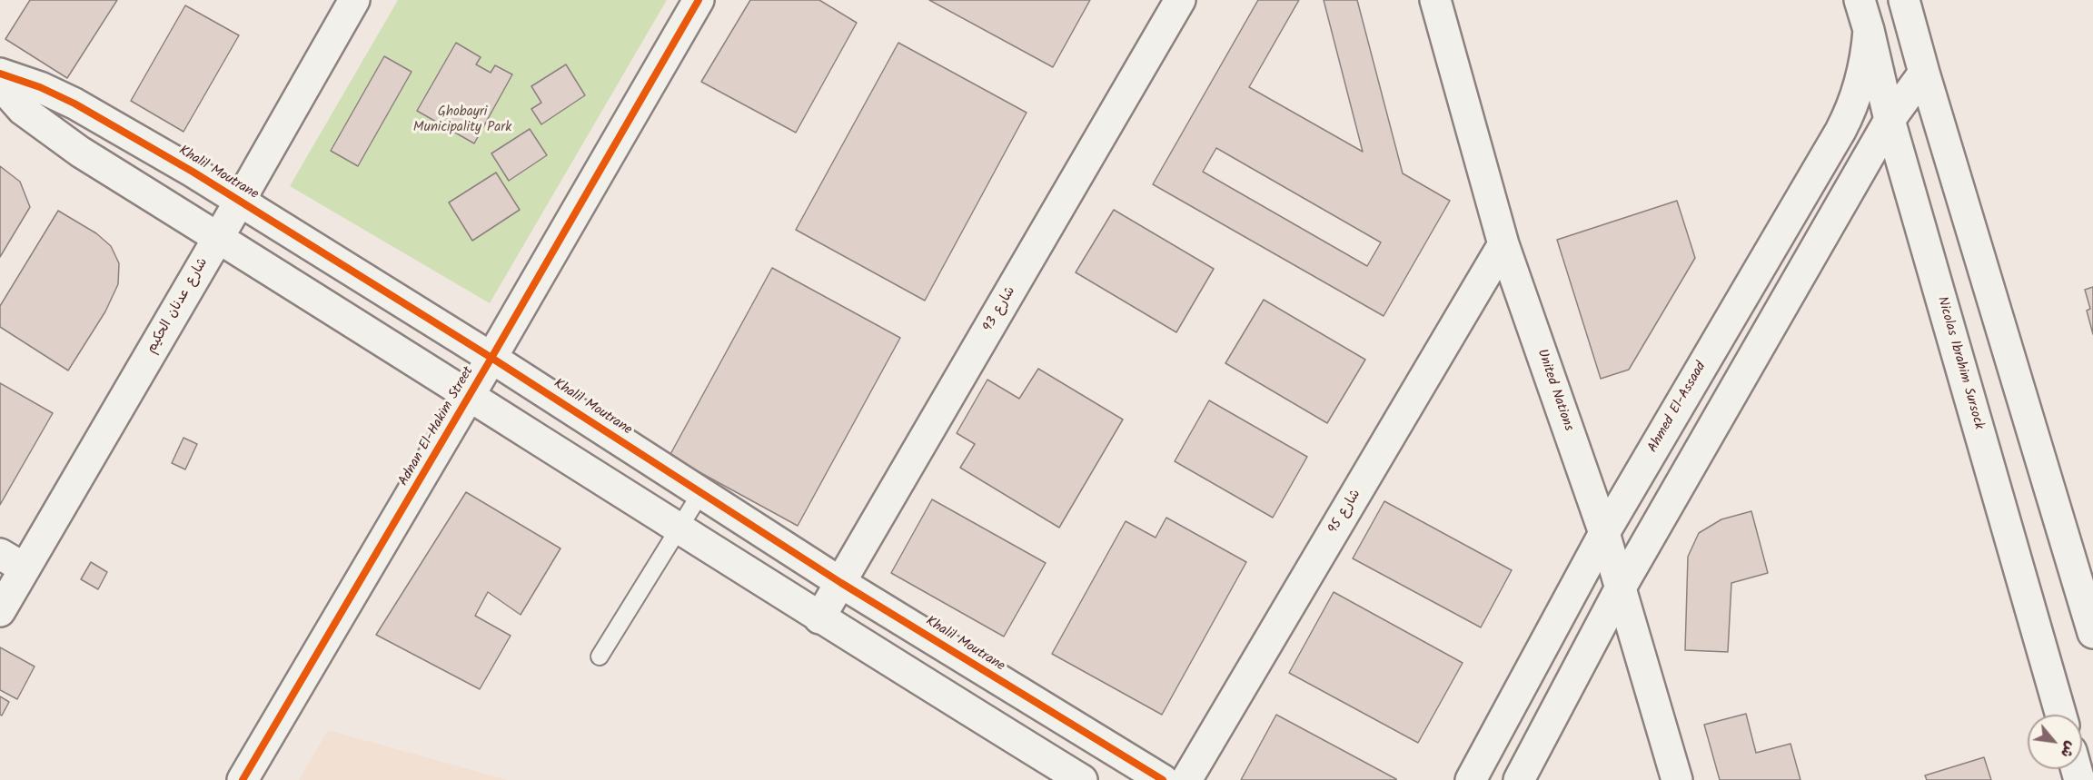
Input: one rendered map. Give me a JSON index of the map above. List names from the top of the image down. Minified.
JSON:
{"streets":{"street":["Khalil Moutrane","شارع عدنان الحكيم","شارع 93","Nicolas Ibrahim Sursock","United Nations","Ahmed El-Assaad","Adnan El-Hakim Street","شارع 95"]},"crossings":[["Khalil Moutrane","شارع عدنان الحكيم"],["Khalil Moutrane","شارع 93"],["Khalil Moutrane","Adnan El-Hakim Street"],["Nicolas Ibrahim Sursock","Ahmed El-Assaad"],["United Nations","Ahmed El-Assaad"],["United Nations","شارع 95"]],"parks":["Ghobayri Municipality Park"],"north":"bottom right"}
